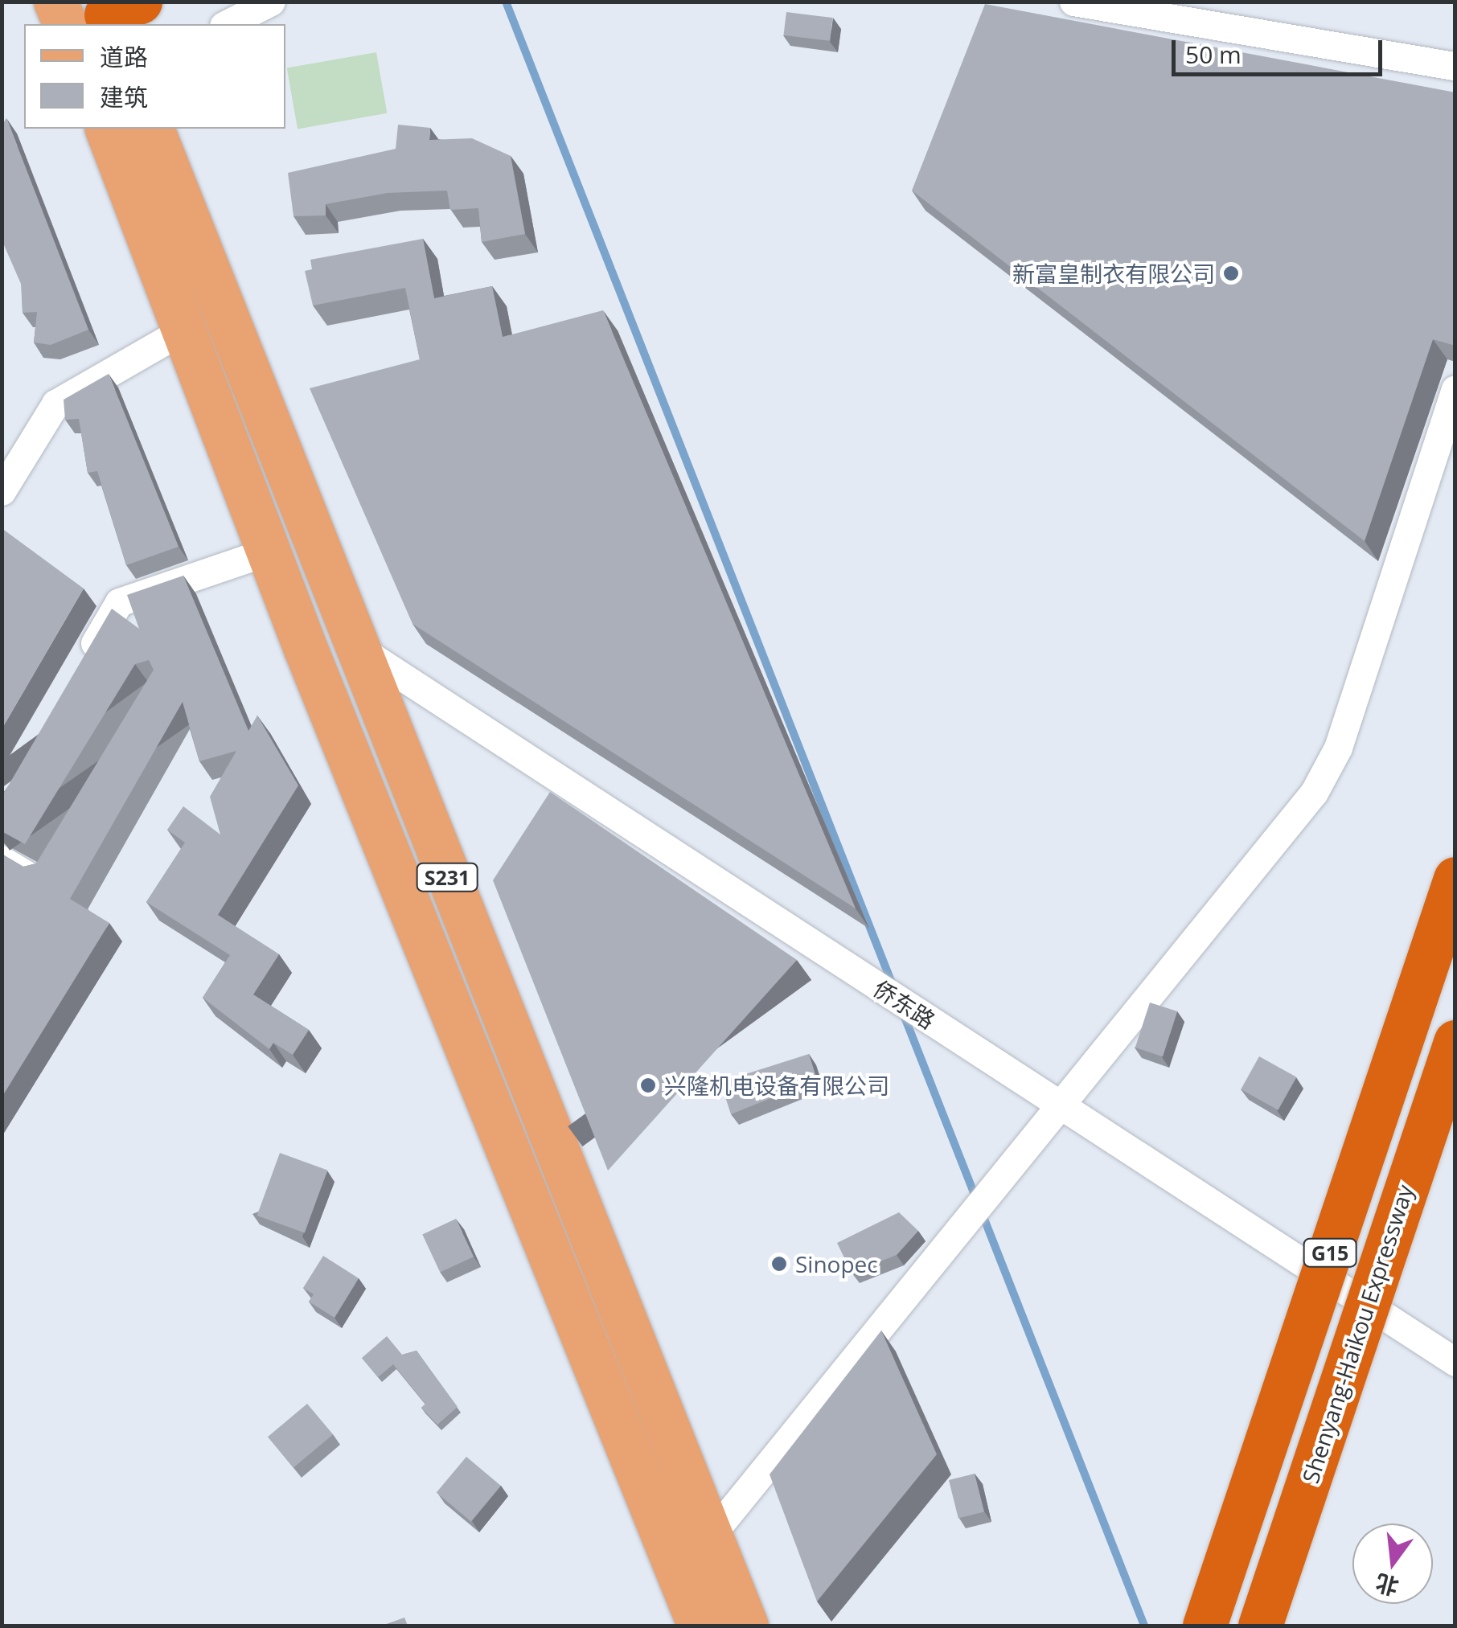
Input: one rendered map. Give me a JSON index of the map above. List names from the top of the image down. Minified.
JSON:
{"streets":{"highway":["G15","Shenyang-Haikou Expressway"],"main road":["S231"],"street":["侨东路"]},"crossings":[["S231","侨东路"]],"places":["新富皇制衣有限公司","兴隆机电设备有限公司","Sinopec"],"legend":["道路","建筑"],"scale_bar":"50 m","north":"bottom"}
